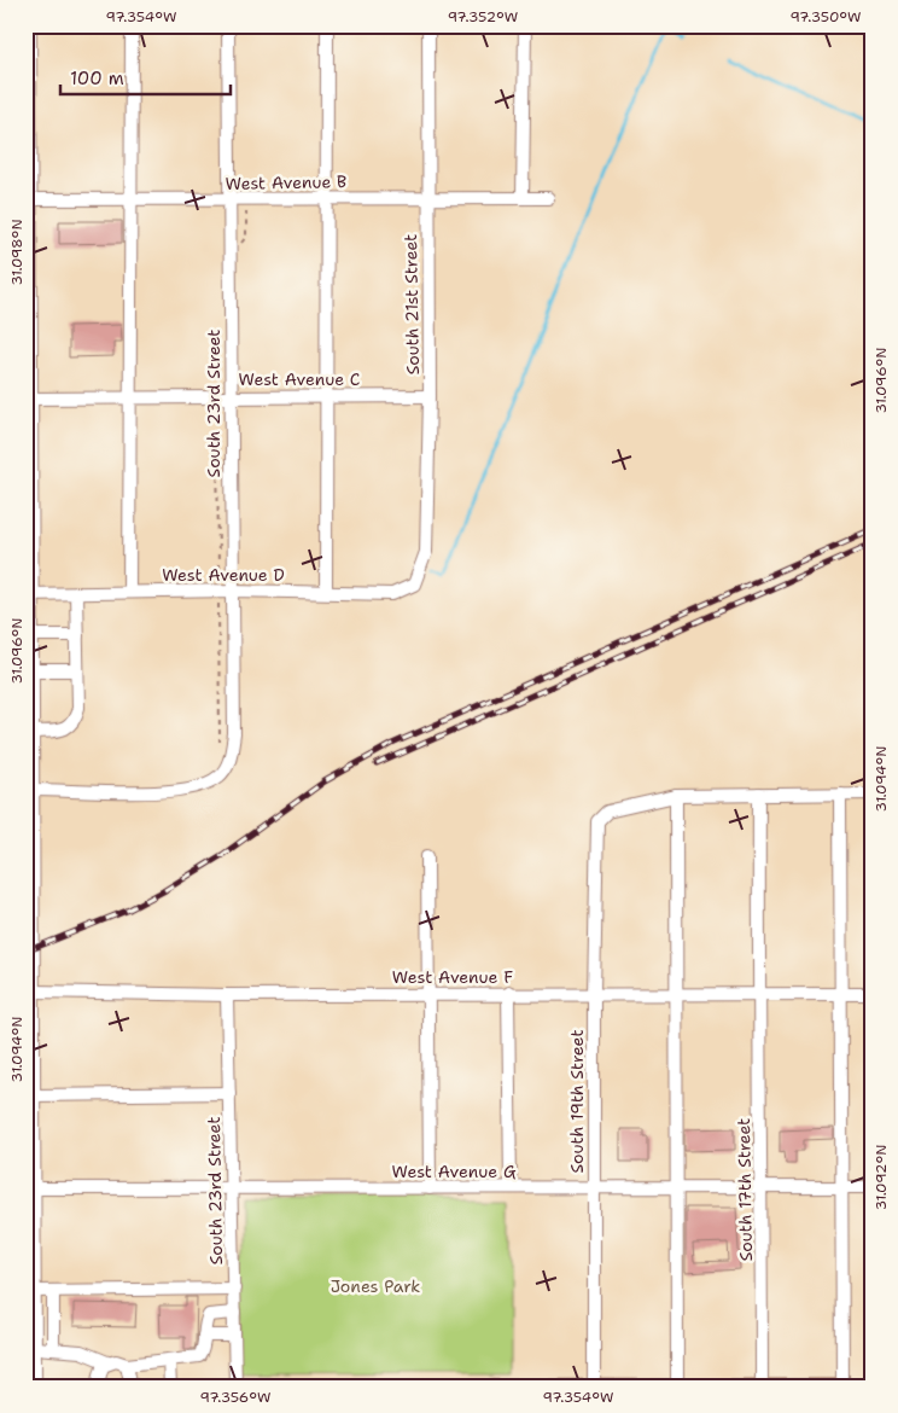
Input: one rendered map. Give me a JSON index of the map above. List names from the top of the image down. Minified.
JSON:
{"streets":{"street":["West Avenue B","South 21st Street","West Avenue C","South 23rd Street","West Avenue D","West Avenue F","South 19th Street","West Avenue G","South 17th Street"]},"crossings":[["West Avenue B","South 21st Street"],["West Avenue B","South 23rd Street"],["South 21st Street","West Avenue C"],["South 21st Street","West Avenue D"],["West Avenue C","South 23rd Street"],["South 23rd Street","West Avenue D"],["South 23rd Street","West Avenue F"],["South 23rd Street","West Avenue G"],["West Avenue F","South 19th Street"],["West Avenue F","South 17th Street"],["South 19th Street","West Avenue G"],["West Avenue G","South 17th Street"]],"parks":["Jones Park"],"scale_bar":"100 m","coordinates":["97.354°W","97.352°W","97.350°W","31.098°N","31.096°N","31.094°N","31.092°N","97.356°W"]}
